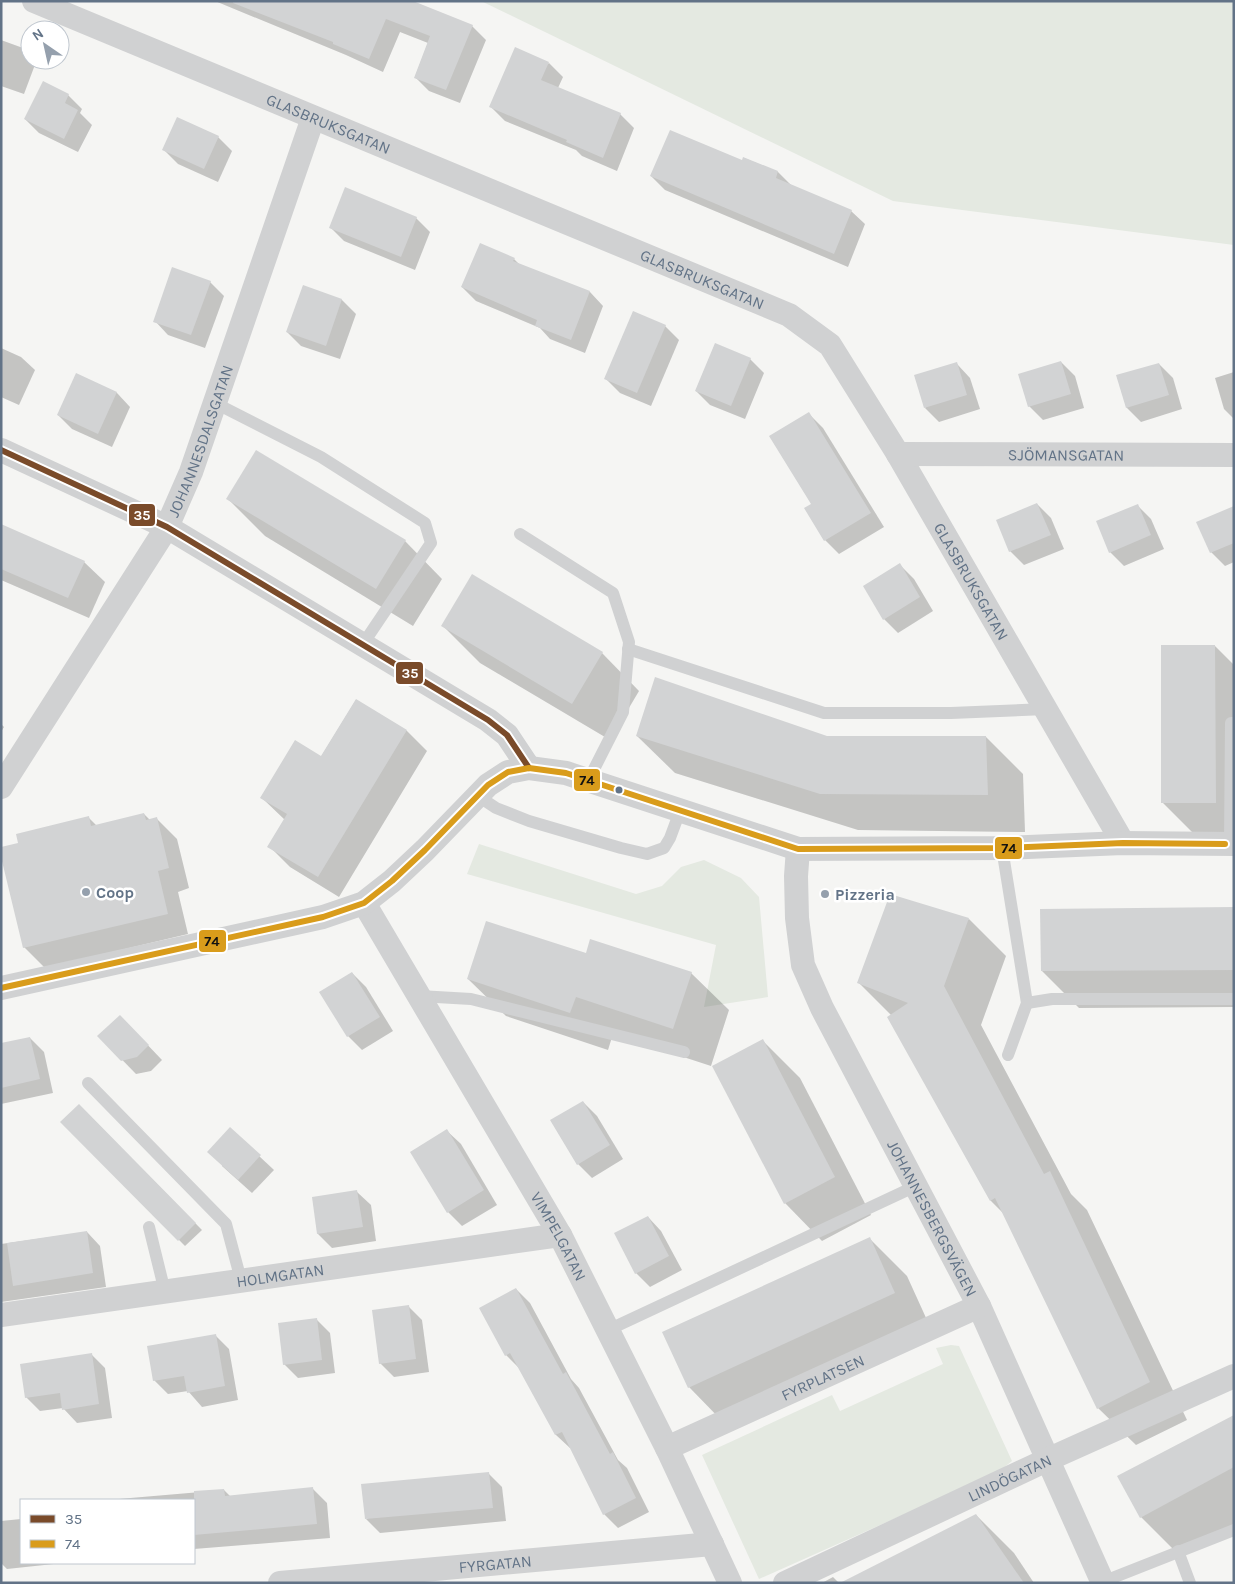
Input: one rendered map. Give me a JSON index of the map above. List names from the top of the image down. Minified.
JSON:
{"streets":{"street":["GLASBRUKSGATAN","JOHANNESDALSGATAN","SJÖMANSGATAN","JOHANNESBERGSVÄGEN","VIMPELGATAN","HOLMGATAN","FYRPLATSEN","LINDÖGATAN","FYRGATAN"]},"crossings":[["GLASBRUKSGATAN","JOHANNESDALSGATAN"],["GLASBRUKSGATAN","SJÖMANSGATAN"],["JOHANNESBERGSVÄGEN","FYRPLATSEN"],["JOHANNESBERGSVÄGEN","LINDÖGATAN"],["VIMPELGATAN","HOLMGATAN"],["VIMPELGATAN","FYRPLATSEN"],["VIMPELGATAN","FYRGATAN"]],"places":["Coop","Pizzeria"],"lines":["transit line 35","transit line 74"],"legend":["35","74"],"north":"top left"}
